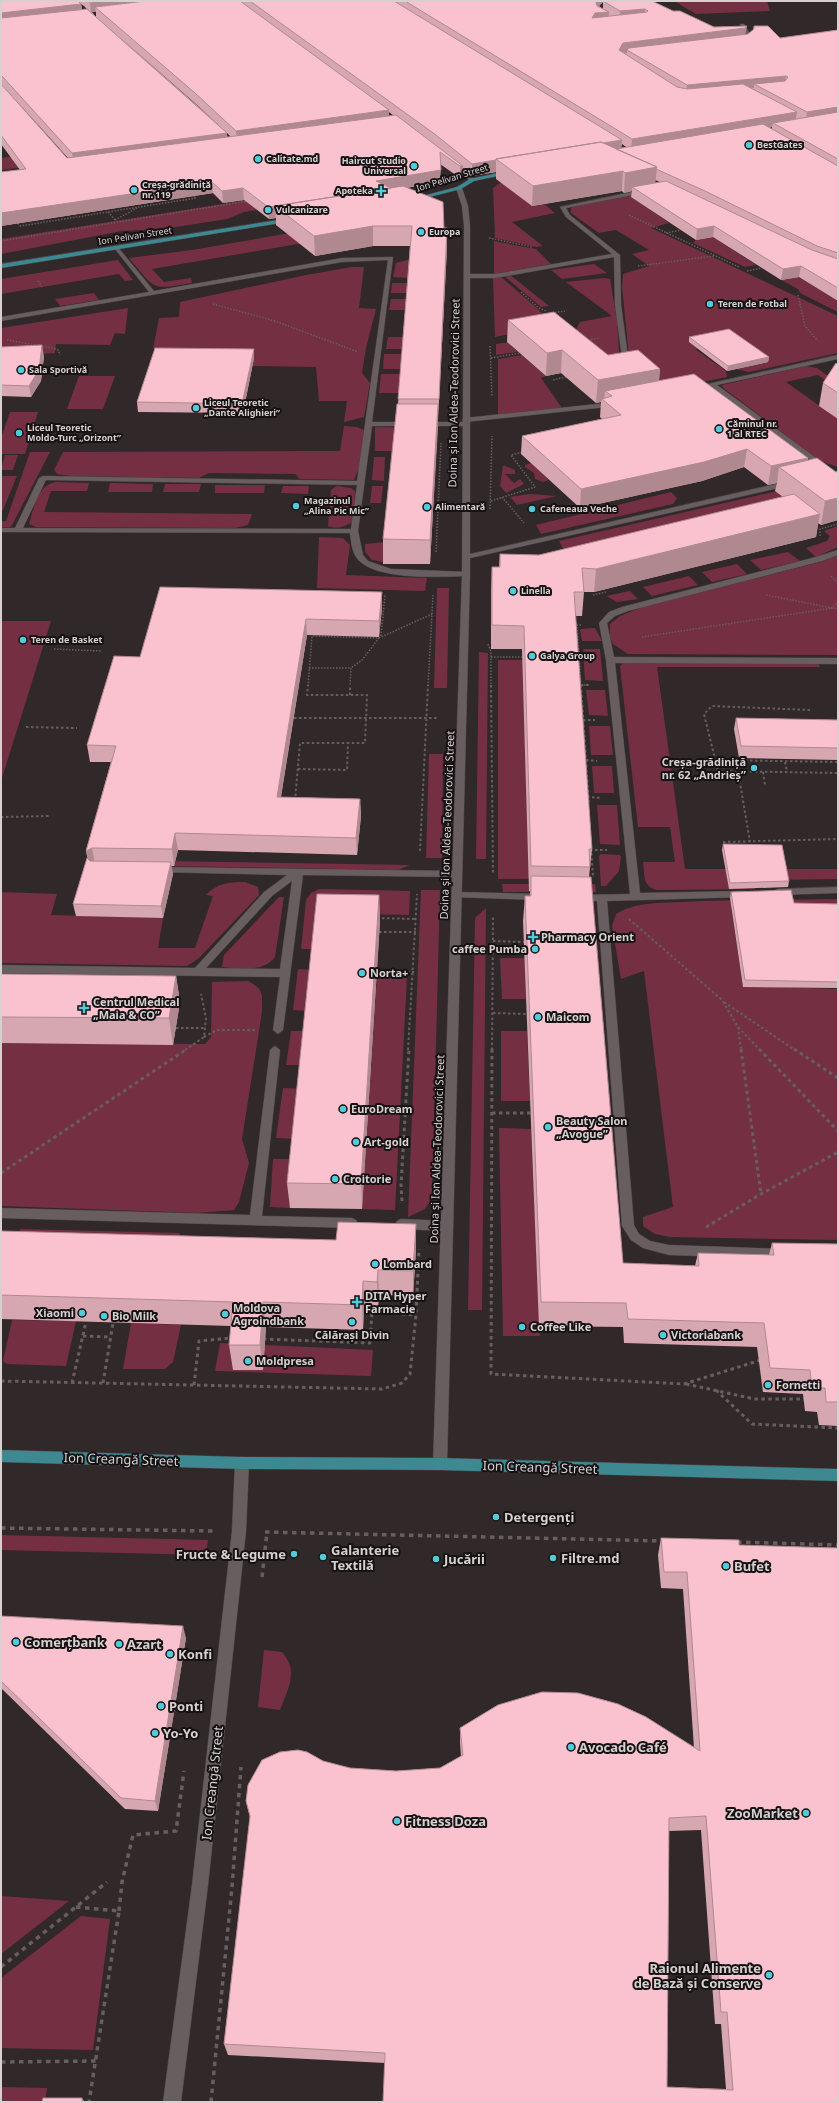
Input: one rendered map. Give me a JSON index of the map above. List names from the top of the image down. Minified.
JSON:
{"streets":{"main road":["Ion Pelivan Street","Ion Creangă Street"],"street":["Doina și Ion Aldea-Teodorovici Street"]},"crossings":[["Ion Pelivan Street","Doina și Ion Aldea-Teodorovici Street"],["Doina și Ion Aldea-Teodorovici Street","Ion Creangă Street"]],"places":{"other":["BestGates","Calitate.md","Haircut Studio Universal","Creșa-grădiniță nr. 119","Vulcanizare","Europa","Teren de Fotbal","Sala Sportivă","Liceul Teoretic „Dante Alighieri”","Căminul nr. 1 al RTEC","Liceul Teoretic Moldo-Turc „Orizont”","Magazinul „Alina Pic Mic”","Alimentară","Cafeneaua Veche","Linella","Teren de Basket","Galya Group","Creșa-grădiniță nr. 62 „Andrieș”","caffee Pumba","Norta+","Maicom","EuroDream","Beauty Salon „Avogue”","Art-gold","Croitorie","Lombard","Xiaomi","Moldova Agroindbank","Bio Milk","Călărași Divin","Coffee Like","Victoriabank","Moldpresa","Fornetti","Detergenți","Fructe & Legume","Galanterie Textilă","Filtre.md","Jucării","Bufet","Comerțbank","Azart","Konfi","Ponti","Yo-Yo","Avocado Café","ZooMarket","Fitness Doza","Raionul Alimente de Bază și Conserve"],"health":["Apoteka","Pharmacy Orient","Centrul Medical „Maia & CO”","DITA Hyper Farmacie"]}}
